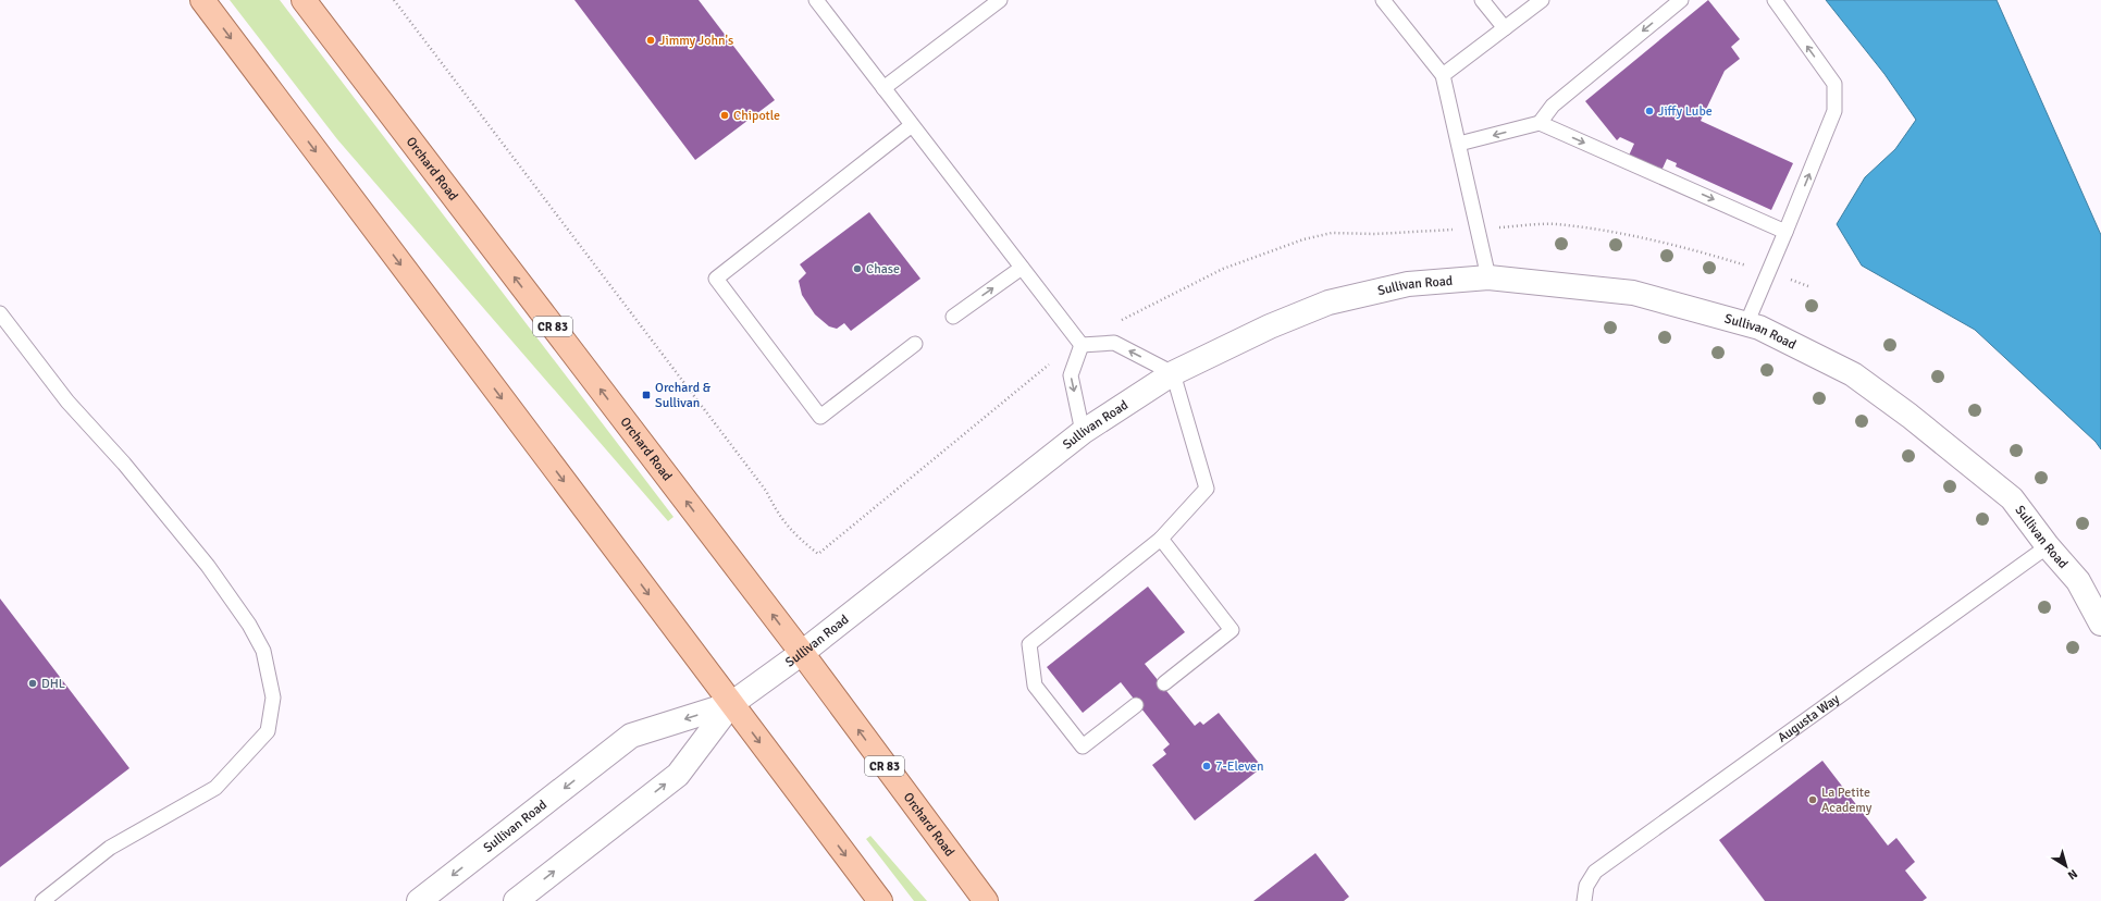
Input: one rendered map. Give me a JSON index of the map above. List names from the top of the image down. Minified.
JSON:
{"streets":{"main road":["Orchard Road","CR 83"],"street":["Sullivan Road"],"lane":["Augusta Way"]},"crossings":[["Orchard Road","Sullivan Road"],["Sullivan Road","Augusta Way"]],"places":{"other":["Jimmy John's","Jiffy Lube","Chipotle","Chase","DHL","7-Eleven","La Petite Academy"],"transit":["Orchard & Sullivan"]},"north":"bottom right"}
